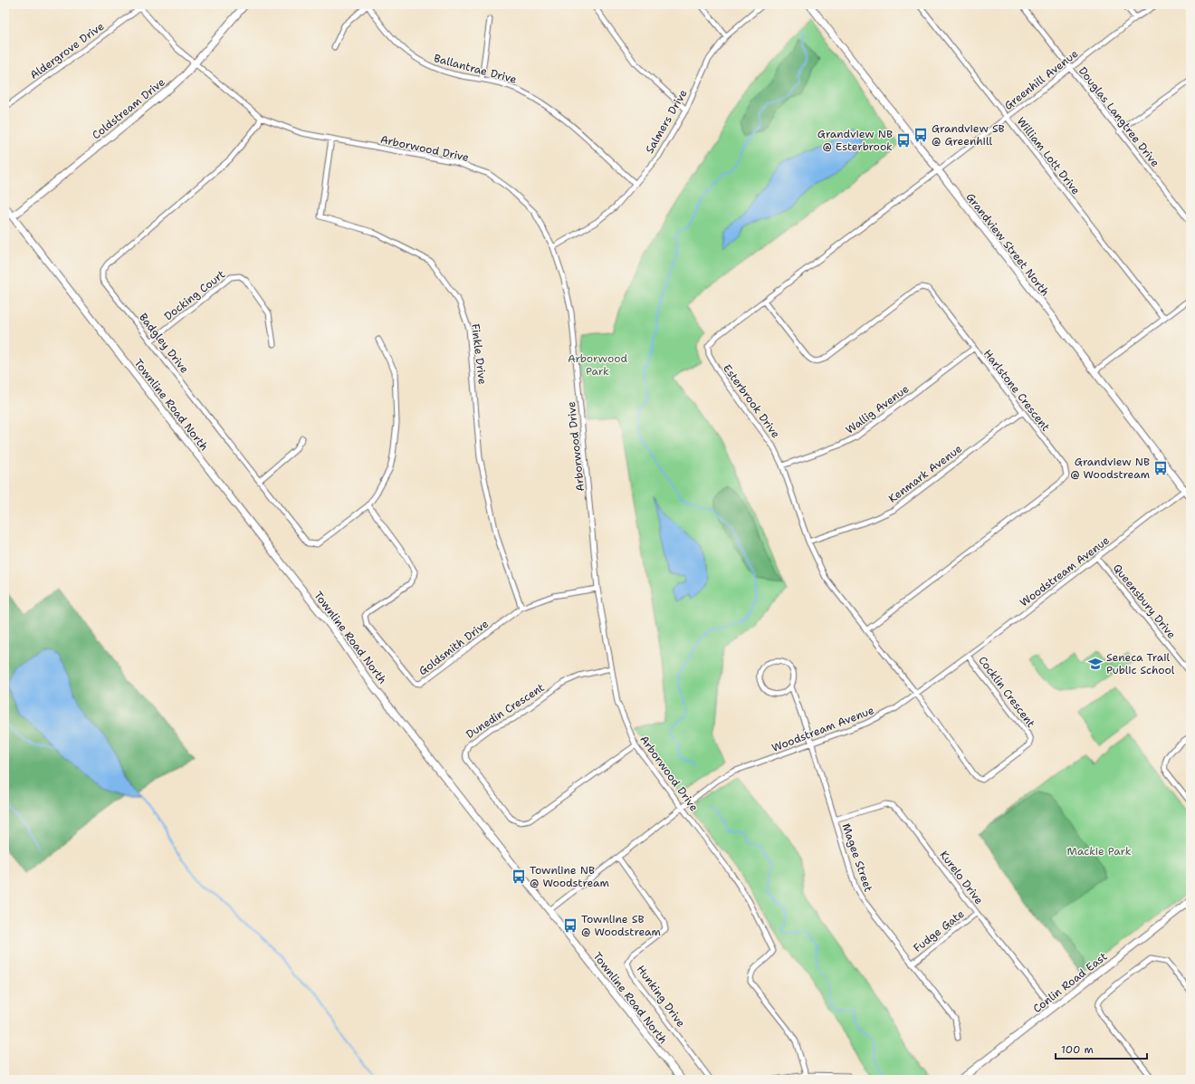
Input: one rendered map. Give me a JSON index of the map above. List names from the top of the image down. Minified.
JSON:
{"streets":{"street":["Aldergrove Drive","Ballantrae Drive","Greenhill Avenue","Coldstream Drive","Douglas Langtree Drive","Salmers Drive","Arborwood Drive","William Lott Drive","Grandview Street North","Docking Court","Badgley Drive","Finkle Drive","Harlstone Crescent","Esterbrook Drive","Townline Road North","Wallig Avenue","Kenmark Avenue","Woodstream Avenue","Queensbury Drive","Goldsmith Drive","Cocklin Crescent","Dunedin Crescent","Magee Street","Kurelo Drive","Fudge Gate","Conlin Road East","Hunking Drive"]},"crossings":[["Aldergrove Drive","Arborwood Drive"],["Ballantrae Drive","Salmers Drive"],["Greenhill Avenue","Douglas Langtree Drive"],["Greenhill Avenue","William Lott Drive"],["Greenhill Avenue","Grandview Street North"],["Greenhill Avenue","Esterbrook Drive"],["Coldstream Drive","Arborwood Drive"],["Coldstream Drive","Townline Road North"],["Salmers Drive","Arborwood Drive"],["Arborwood Drive","Badgley Drive"],["Arborwood Drive","Finkle Drive"],["Arborwood Drive","Woodstream Avenue"],["Arborwood Drive","Goldsmith Drive"],["Arborwood Drive","Dunedin Crescent"],["Grandview Street North","Esterbrook Drive"],["Grandview Street North","Woodstream Avenue"],["Docking Court","Badgley Drive"],["Badgley Drive","Goldsmith Drive"],["Finkle Drive","Goldsmith Drive"],["Harlstone Crescent","Esterbrook Drive"],["Harlstone Crescent","Wallig Avenue"],["Harlstone Crescent","Kenmark Avenue"],["Esterbrook Drive","Wallig Avenue"],["Esterbrook Drive","Kenmark Avenue"],["Esterbrook Drive","Woodstream Avenue"],["Esterbrook Drive","Cocklin Crescent"],["Townline Road North","Woodstream Avenue"],["Woodstream Avenue","Queensbury Drive"],["Woodstream Avenue","Cocklin Crescent"],["Woodstream Avenue","Magee Street"],["Woodstream Avenue","Hunking Drive"],["Magee Street","Kurelo Drive"],["Magee Street","Fudge Gate"],["Kurelo Drive","Fudge Gate"],["Kurelo Drive","Conlin Road East"]],"parks":["Arborwood Park","Mackie Park"],"places":{"bus stop":["Grandview SB @ Greenhill","Grandview NB @ Esterbrook","Grandview NB @ Woodstream","Townline NB @ Woodstream","Townline SB @ Woodstream"],"school or university":["Seneca Trail Public School"]},"scale_bar":"100 m"}
